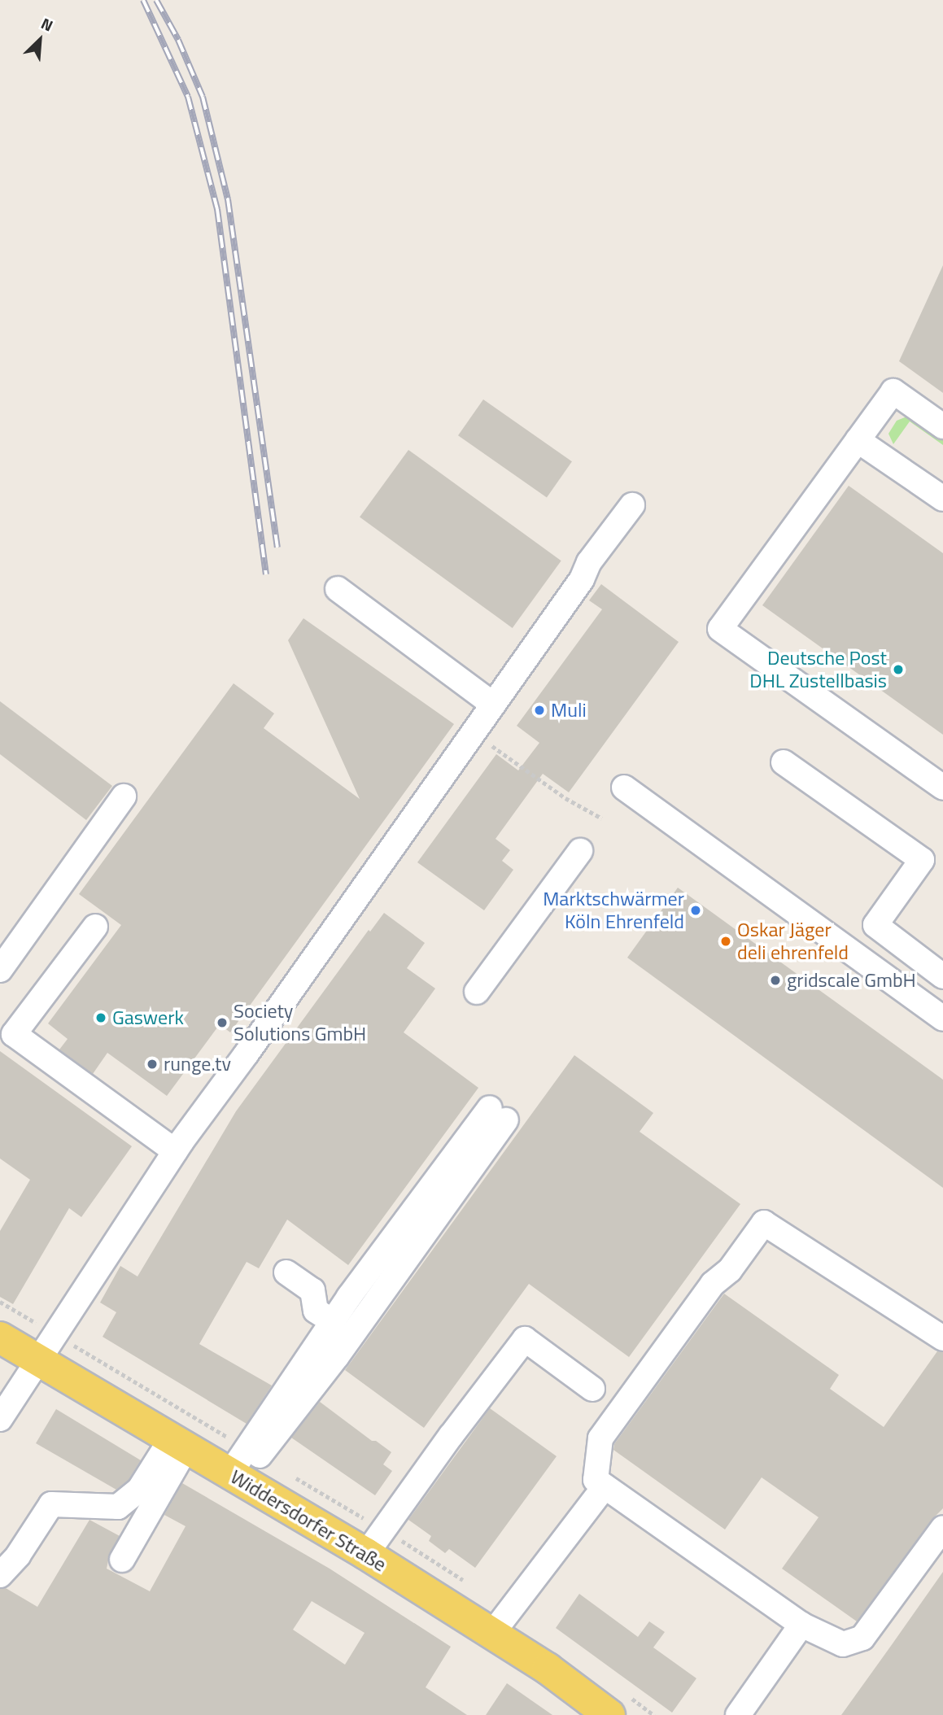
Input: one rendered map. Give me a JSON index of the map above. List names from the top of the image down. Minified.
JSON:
{"streets":{"main road":["Widdersdorfer Straße"]},"places":["Deutsche Post DHL Zustellbasis","Muli","Marktschwärmer Köln Ehrenfeld","Oskar Jäger deli ehrenfeld","gridscale GmbH","Gaswerk","Society Solutions GmbH","runge.tv"],"north":"top right"}
